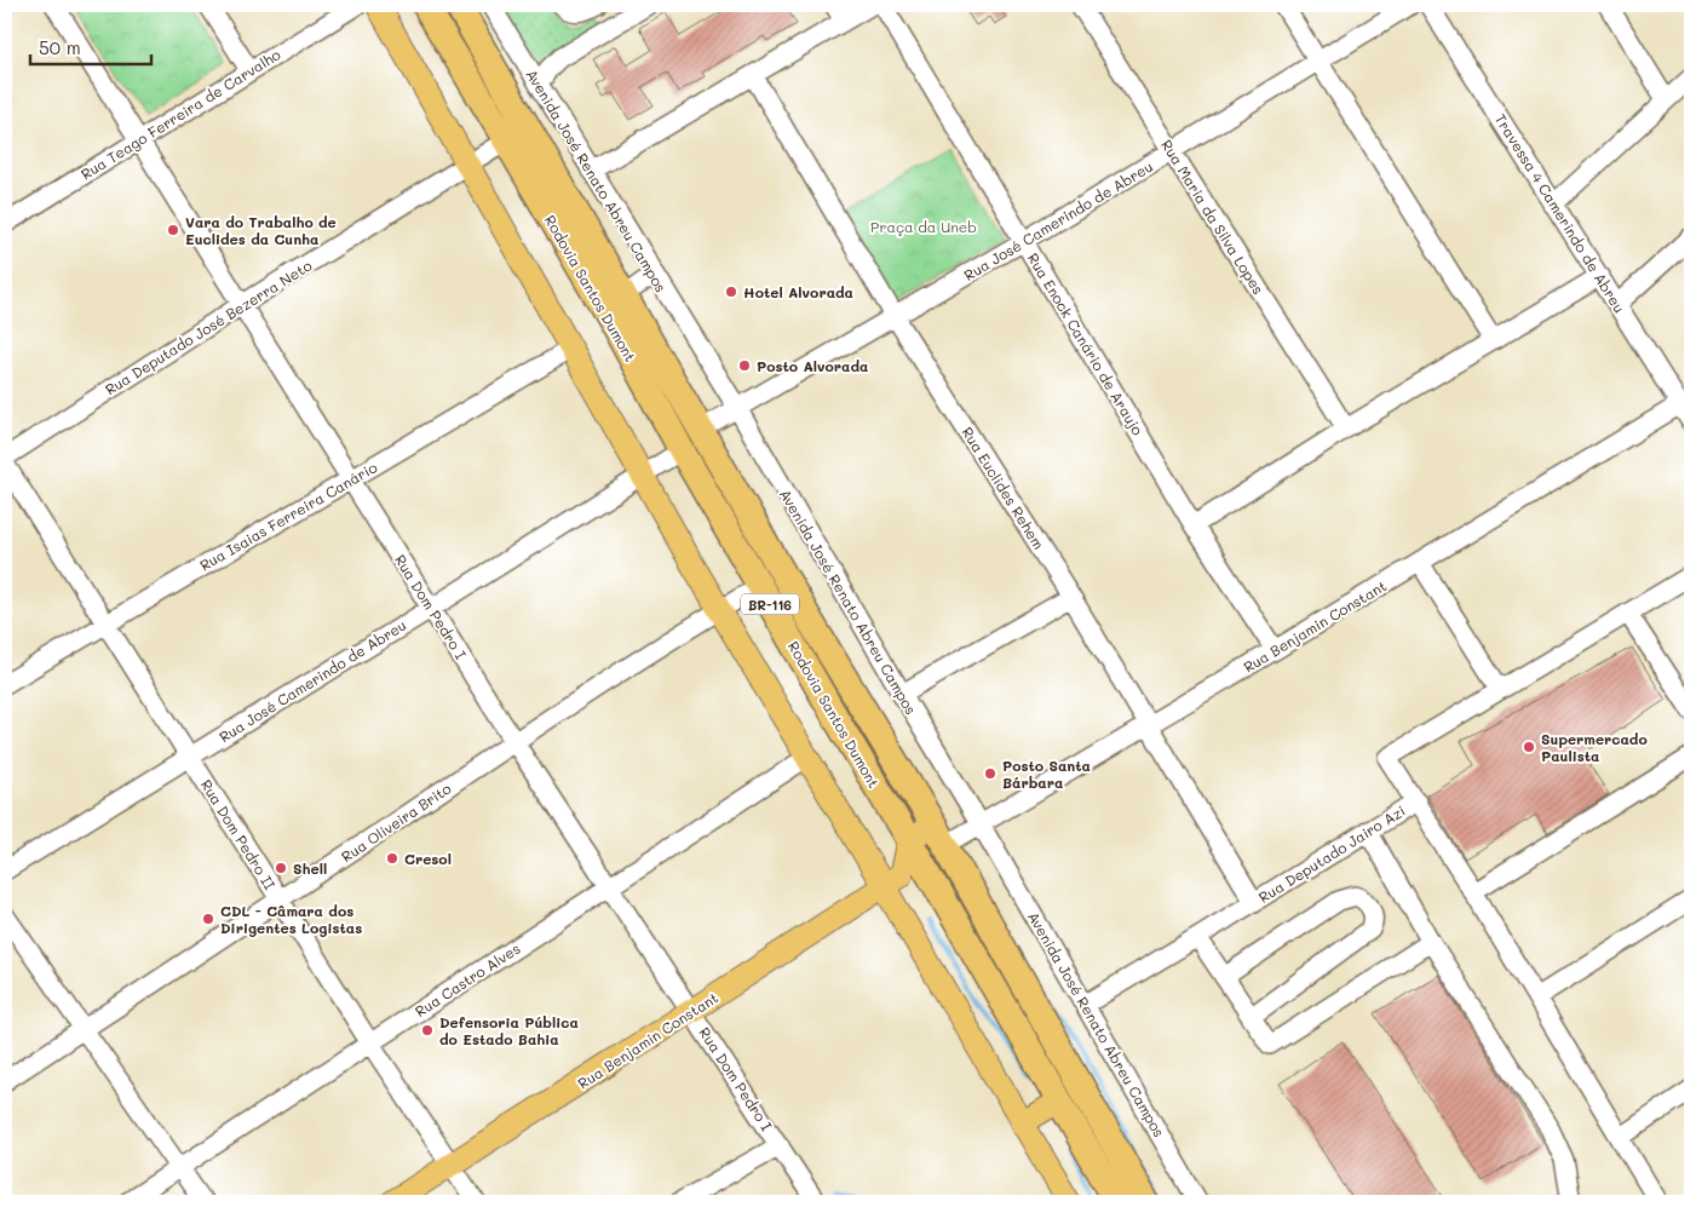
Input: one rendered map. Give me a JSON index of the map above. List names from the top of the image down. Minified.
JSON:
{"streets":{"highway":["Rodovia Santos Dumont","BR-116"],"main road":["Rua Benjamin Constant"],"street":["Rua Teago Ferreira de Carvalho","Avenida José Renato Abreu Campos","Travessa 4 Camerindo de Abreu","Rua Maria da Silva Lopes","Rua José Camerindo de Abreu","Rua Deputado José Bezerra Neto","Rua Enock Canário de Araujo","Rua Euclides Rehem","Rua Isaias Ferreira Canário","Rua Dom Pedro I","Rua Oliveira Brito","Rua Dom Pedro II","Rua Deputado Jairo Azi","Rua Castro Alves"]},"crossings":[["Rua Teago Ferreira de Carvalho","Rua Dom Pedro I"],["Avenida José Renato Abreu Campos","Rua José Camerindo de Abreu"],["Avenida José Renato Abreu Campos","Rua Benjamin Constant"],["Avenida José Renato Abreu Campos","Rua Deputado Jairo Azi"],["Travessa 4 Camerindo de Abreu","Rua Benjamin Constant"],["Rua Maria da Silva Lopes","Rua José Camerindo de Abreu"],["Rua José Camerindo de Abreu","Rodovia Santos Dumont"],["Rua José Camerindo de Abreu","Rua Enock Canário de Araujo"],["Rua José Camerindo de Abreu","Rua Euclides Rehem"],["Rua José Camerindo de Abreu","Rua Dom Pedro I"],["Rua José Camerindo de Abreu","Rua Dom Pedro II"],["Rodovia Santos Dumont","Rua Deputado José Bezerra Neto"],["Rodovia Santos Dumont","Rua Benjamin Constant"],["Rodovia Santos Dumont","Rua Oliveira Brito"],["Rua Deputado José Bezerra Neto","Rua Dom Pedro I"],["Rua Enock Canário de Araujo","Rua Benjamin Constant"],["Rua Euclides Rehem","Rua Benjamin Constant"],["Rua Euclides Rehem","Rua Deputado Jairo Azi"],["Rua Isaias Ferreira Canário","Rua Dom Pedro I"],["Rua Isaias Ferreira Canário","Rua Dom Pedro II"],["Rua Dom Pedro I","Rua Benjamin Constant"],["Rua Dom Pedro I","Rua Oliveira Brito"],["Rua Dom Pedro I","Rua Castro Alves"],["Rua Benjamin Constant","Rua Dom Pedro II"],["Rua Oliveira Brito","Rua Dom Pedro II"],["Rua Dom Pedro II","Rua Castro Alves"]],"parks":["Praça da Uneb"],"places":["Vara do Trabalho de Euclides da Cunha","Hotel Alvorada","Posto Alvorada","Supermercado Paulista","Posto Santa Bárbara","Cresol","Shell","CDL - Câmara dos Dirigentes Logistas","Defensoria Pública do Estado Bahia"],"scale_bar":"50 m"}
